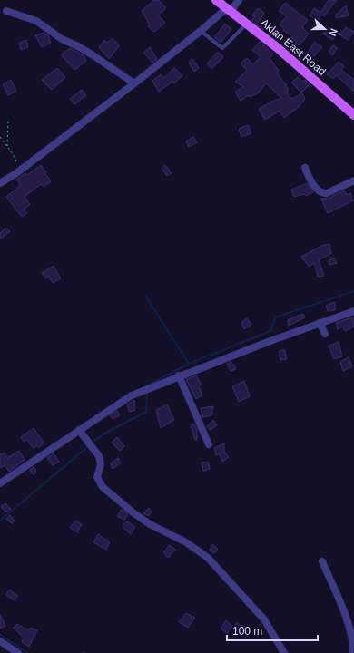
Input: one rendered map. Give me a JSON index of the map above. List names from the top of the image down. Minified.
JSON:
{"streets":{"main road":["Aklan East Road"]},"scale_bar":"100 m","north":"right"}
